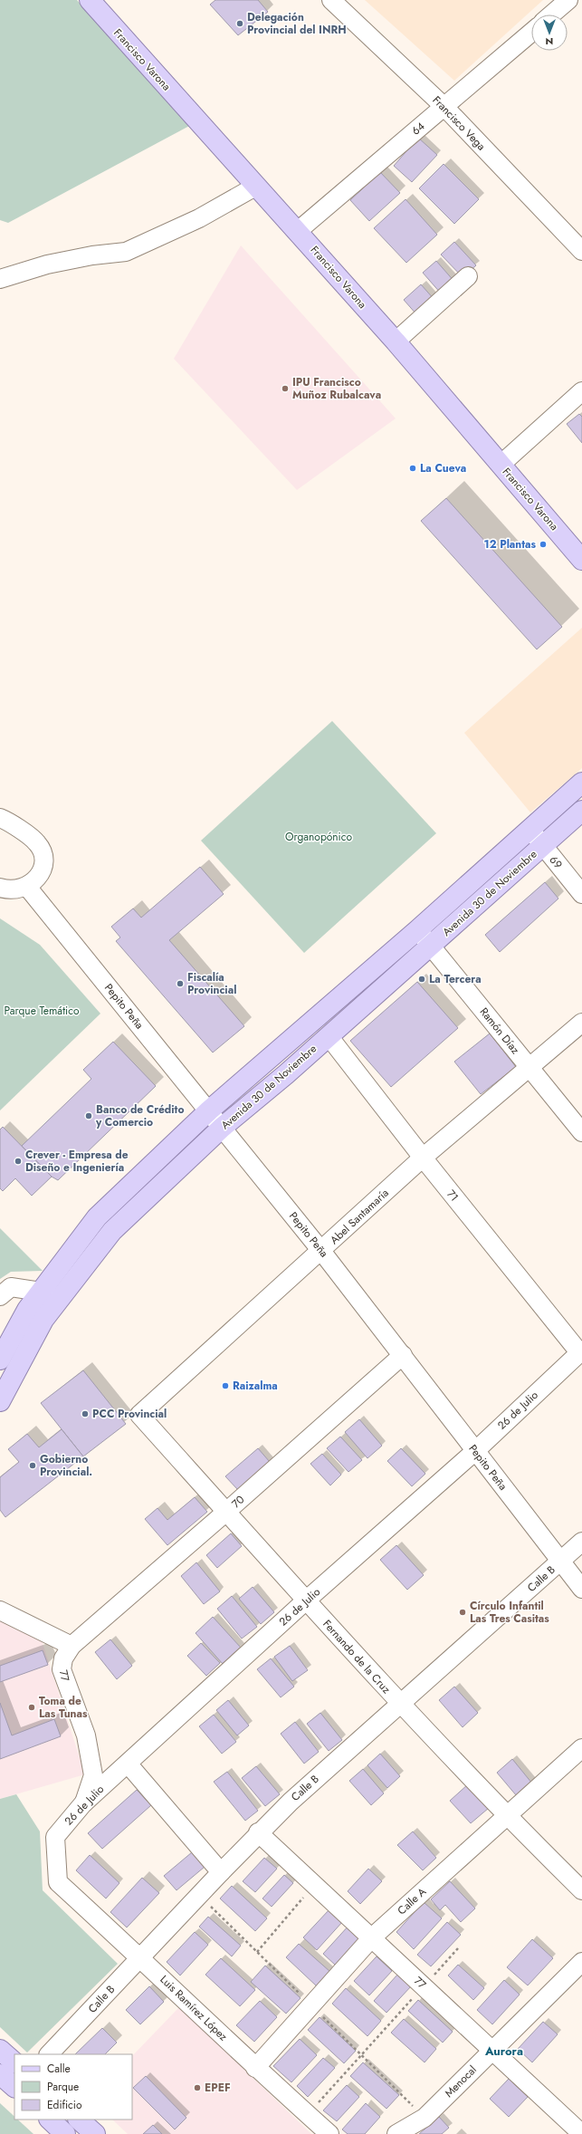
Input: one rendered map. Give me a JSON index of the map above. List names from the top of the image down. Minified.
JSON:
{"streets":{"main road":["Francisco Varona","Avenida 30 de Noviembre"],"street":["Francisco Vega","64","69","Pepito Peña","Ramón Díaz","71","Abel Santamaría","26 de Julio","70","Calle B","Fernando de la Cruz","77","Calle A","Luis Ramírez López","Menocal"]},"crossings":[["Francisco Varona","64"],["Francisco Vega","64"],["69","Avenida 30 de Noviembre"],["Avenida 30 de Noviembre","Pepito Peña"],["Avenida 30 de Noviembre","Ramón Díaz"],["Avenida 30 de Noviembre","71"],["Pepito Peña","Abel Santamaría"],["Pepito Peña","26 de Julio"],["Pepito Peña","70"],["Pepito Peña","Calle B"],["Ramón Díaz","Abel Santamaría"],["71","Abel Santamaría"],["71","26 de Julio"],["Abel Santamaría","Fernando de la Cruz"],["26 de Julio","Fernando de la Cruz"],["26 de Julio","77"],["26 de Julio","Luis Ramírez López"],["70","Fernando de la Cruz"],["70","77"],["Calle B","Fernando de la Cruz"],["Calle B","77"],["Calle B","Luis Ramírez López"],["Fernando de la Cruz","Calle A"],["77","Calle A"],["77","Menocal"],["Calle A","Luis Ramírez López"]],"districts":["Aurora"],"parks":["Organopónico","Parque Temático"],"places":["Delegación Provincial del INRH","IPU Francisco Muñoz Rubalcava","La Cueva","12 Plantas","La Tercera","Fiscalía Provincial","Banco de Crédito y Comercio","Crever - Empresa de Diseño e Ingeniería","Raizalma","PCC Provincial","Gobierno Provincial.","Círculo Infantil Las Tres Casitas","Toma de Las Tunas","EPEF"],"legend":["Calle","Parque","Edificio"],"north":"bottom"}
